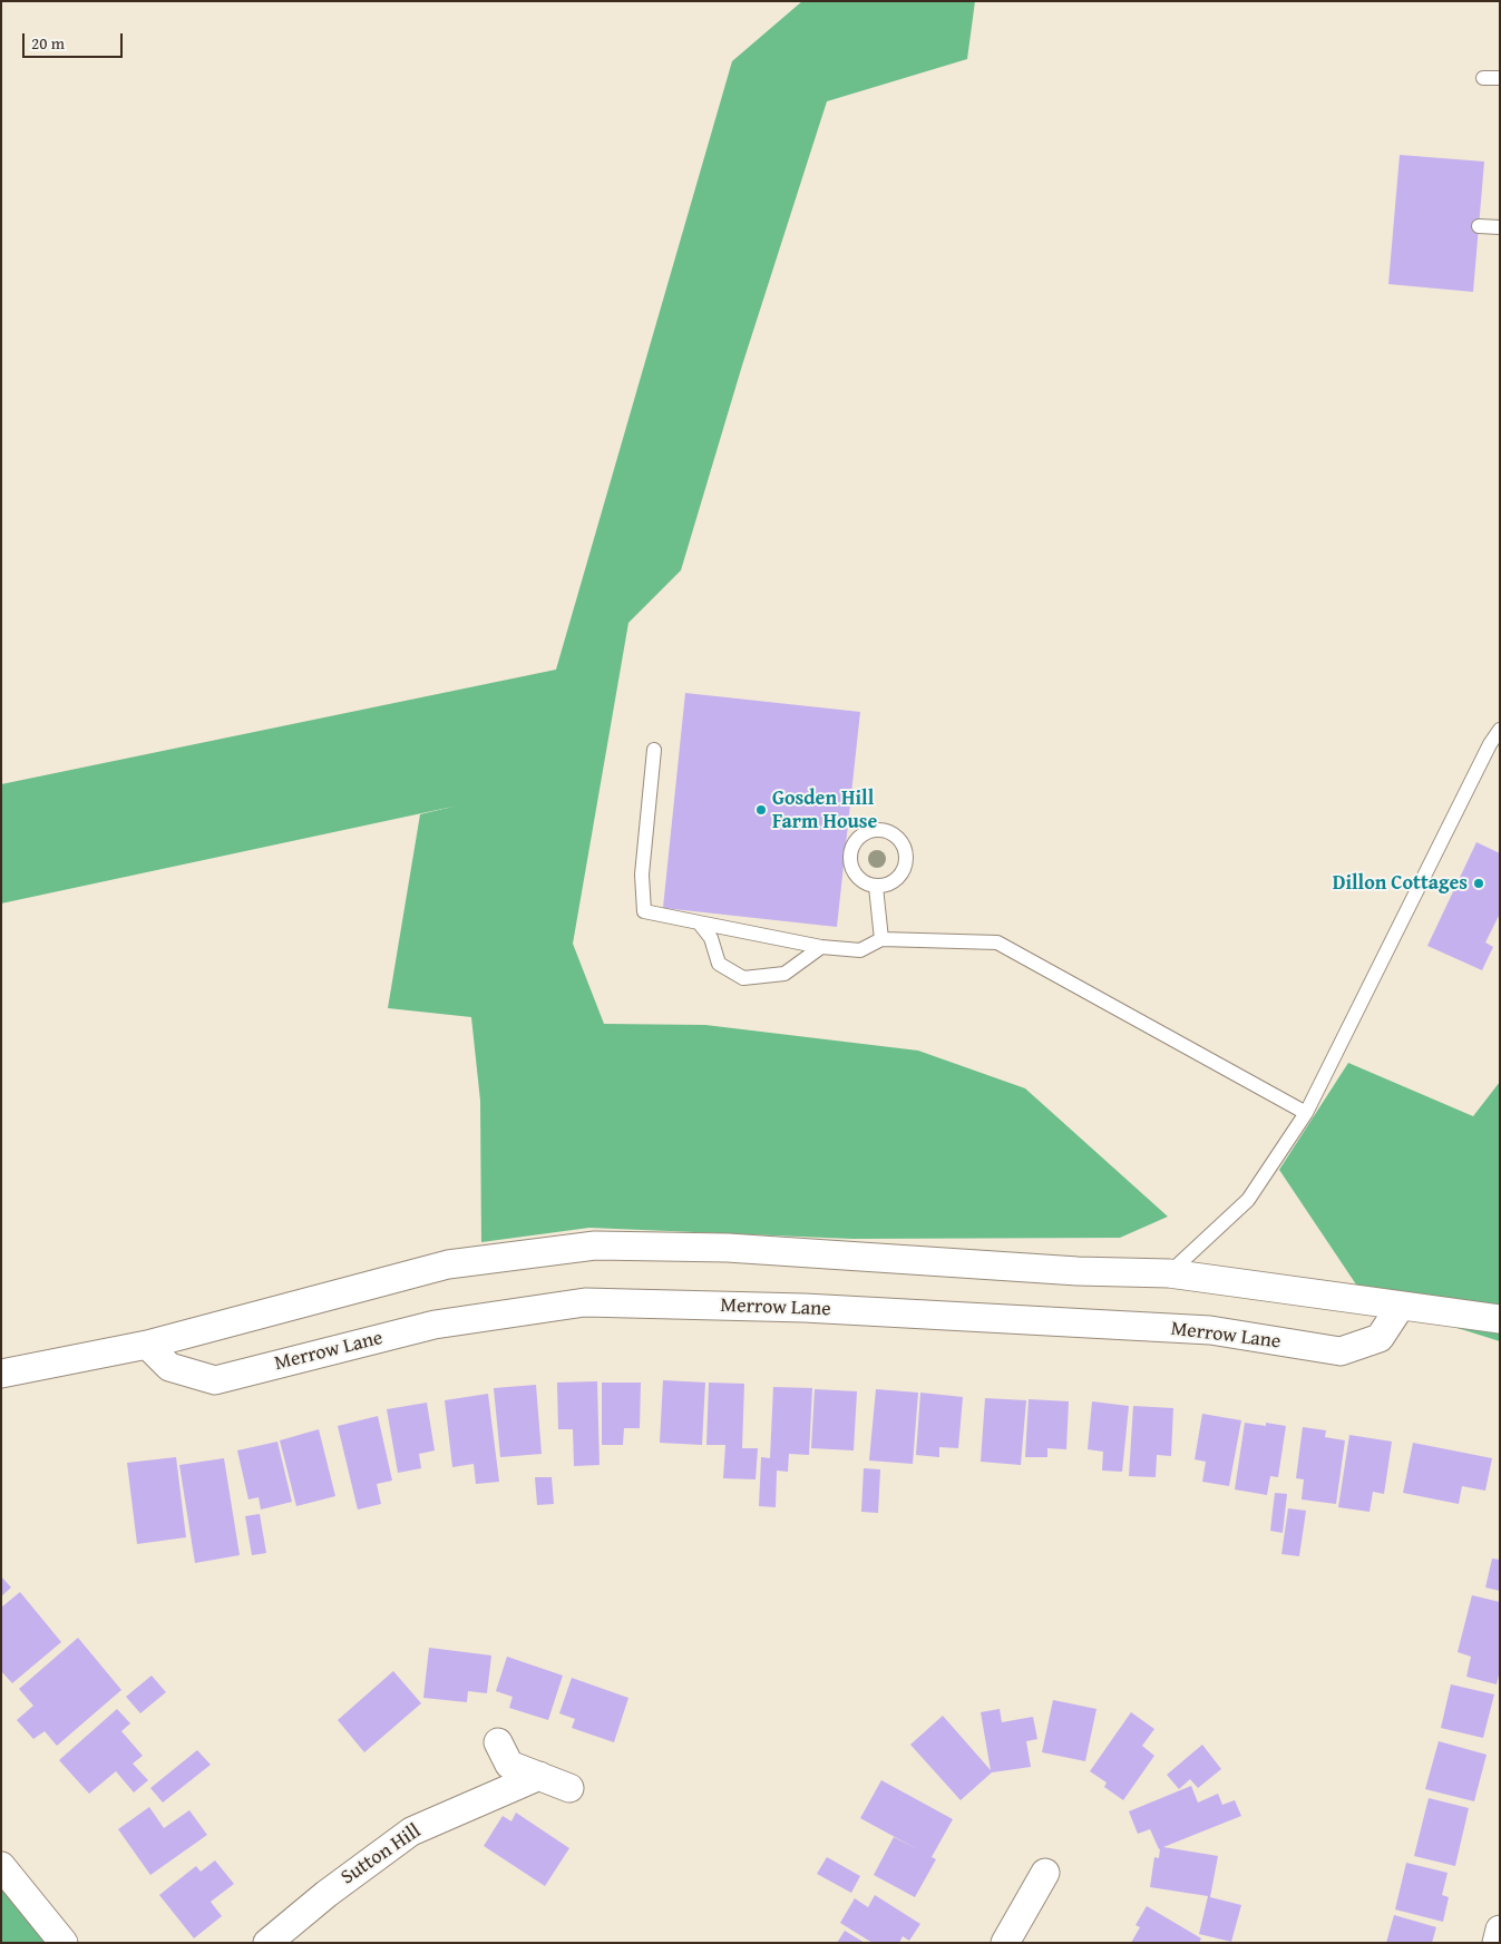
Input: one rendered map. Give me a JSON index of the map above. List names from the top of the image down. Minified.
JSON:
{"streets":{"street":["Merrow Lane","Sutton Hill"]},"places":["Gosden Hill Farm House","Dillon Cottages"],"scale_bar":"20 m"}
